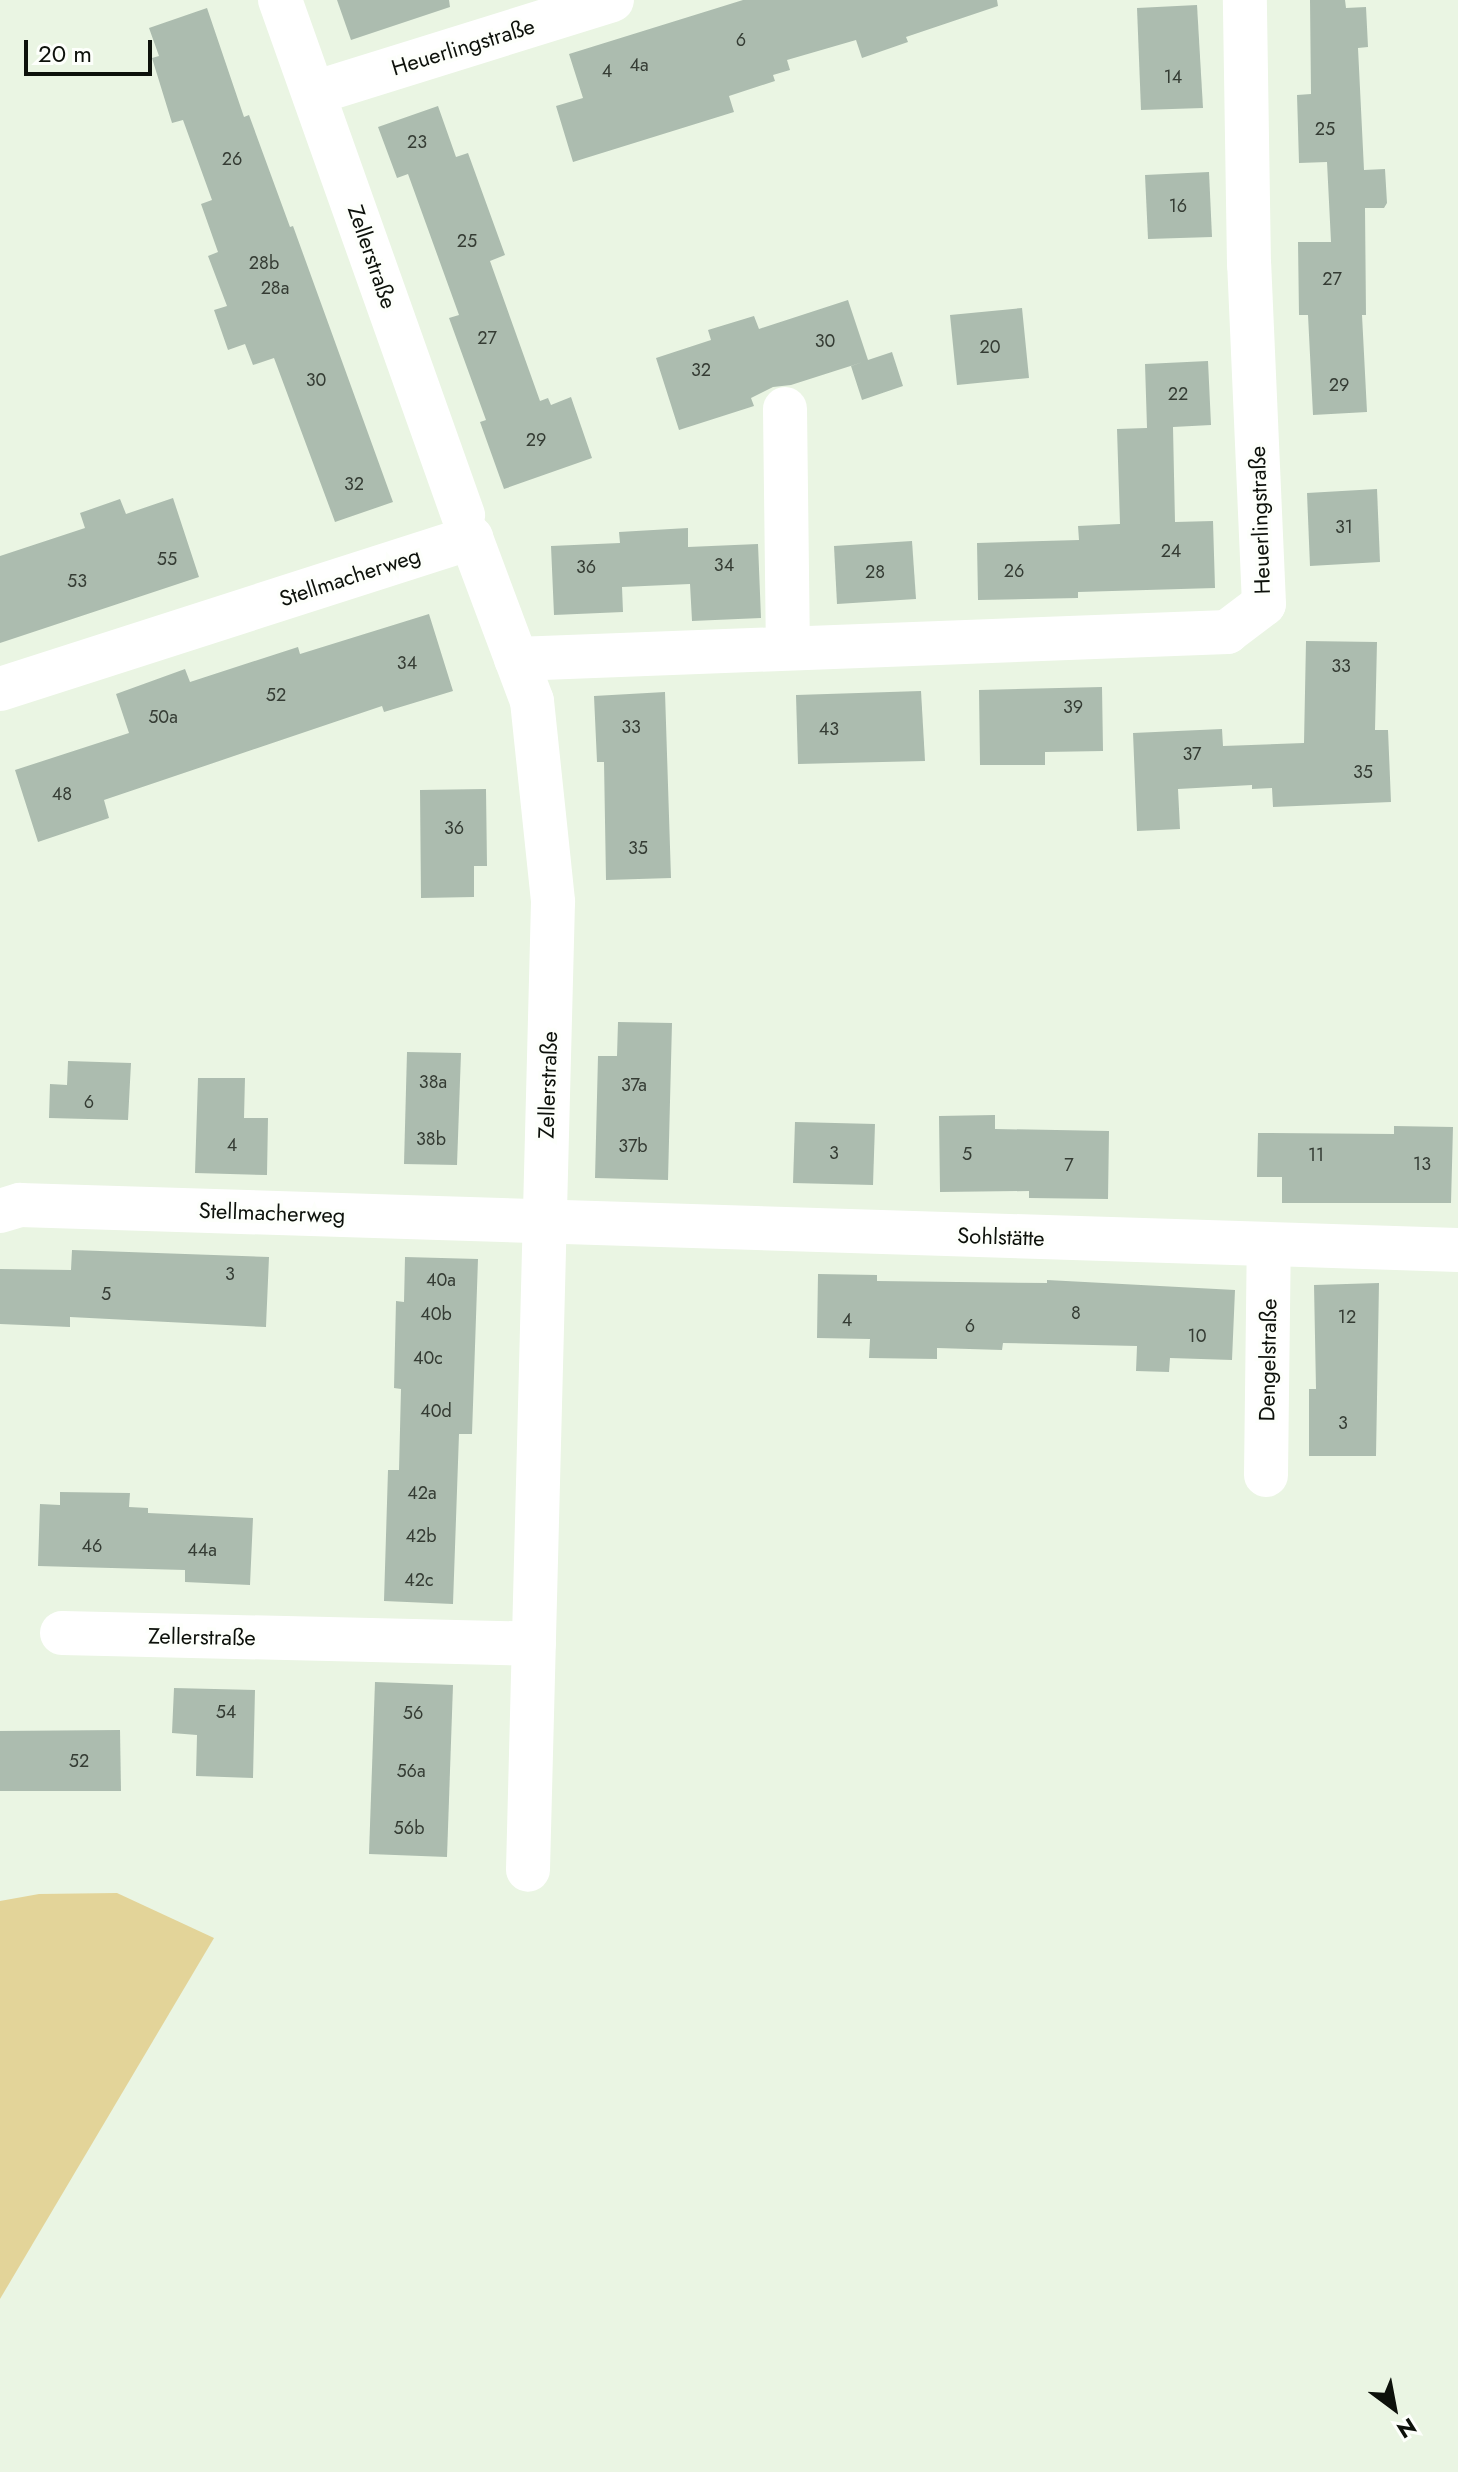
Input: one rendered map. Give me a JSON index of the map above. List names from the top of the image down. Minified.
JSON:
{"streets":{"street":["Heuerlingstraße","Zellerstraße","Stellmacherweg","Sohlstätte","Dengelstraße"]},"crossings":[["Heuerlingstraße","Zellerstraße"],["Zellerstraße","Stellmacherweg"],["Zellerstraße","Sohlstätte"],["Stellmacherweg","Sohlstätte"],["Sohlstätte","Dengelstraße"]],"house_numbers":["6","4a","4","14","25","23","26","16","25","28b","27","28a","27","30","20","32","30","29","22","29","32","31","24","55","34","36","26","28","53","34","33","52","39","50a","33","43","37","35","48","36","35","38a","37a","6","38b","4","37b","3","5","11","13","7","3","40a","5","8","40b","12","4","6","10","40c","40d","3","42a","42b","46","44a","42c","54","56","52","56a","56b"],"scale_bar":"20 m","north":"bottom right"}
